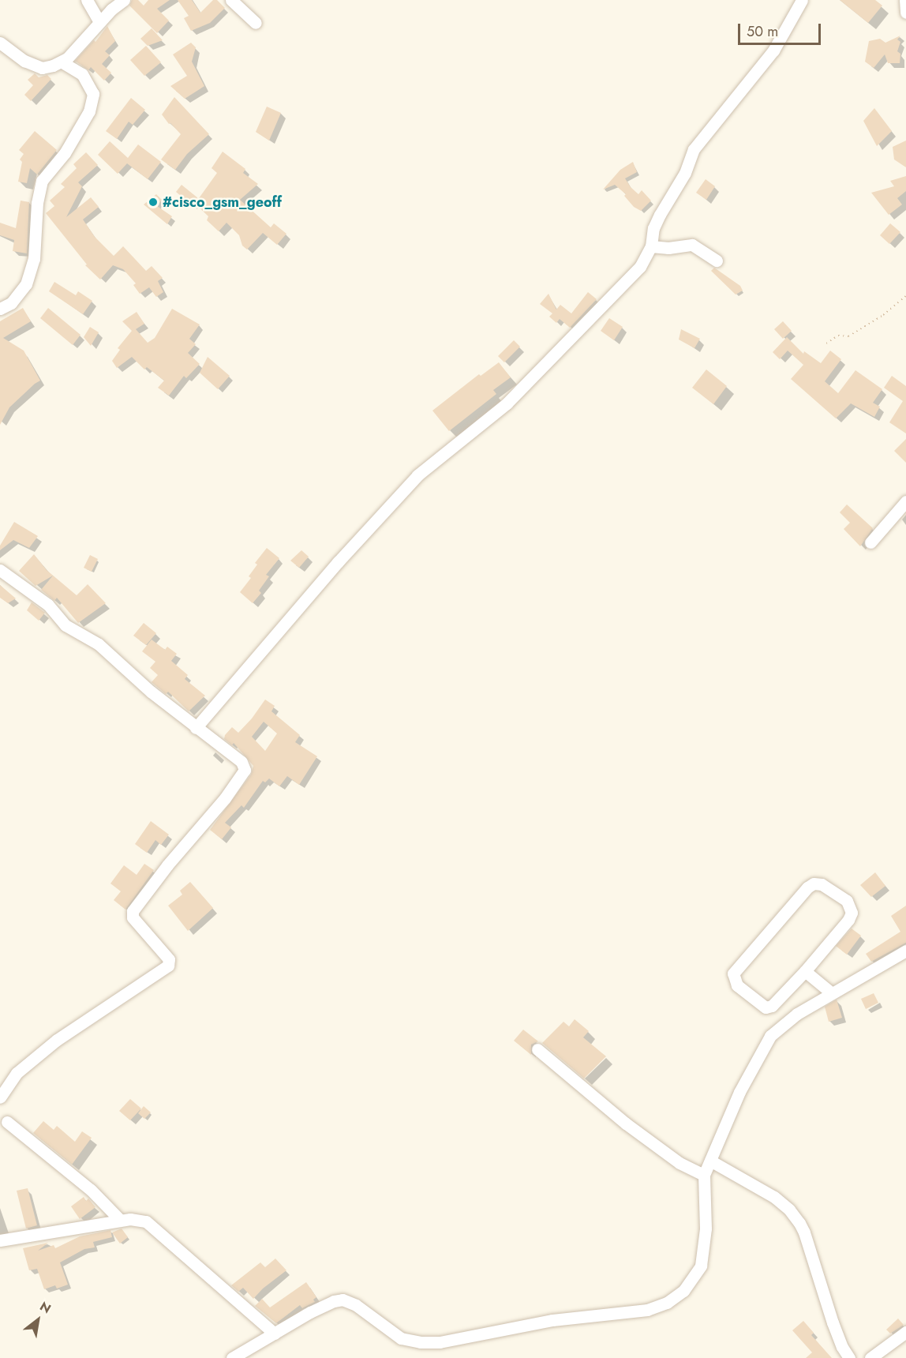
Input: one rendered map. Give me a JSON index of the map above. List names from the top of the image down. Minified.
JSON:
{"places":["#cisco_gsm_geoff"],"scale_bar":"50 m","north":"top right"}
